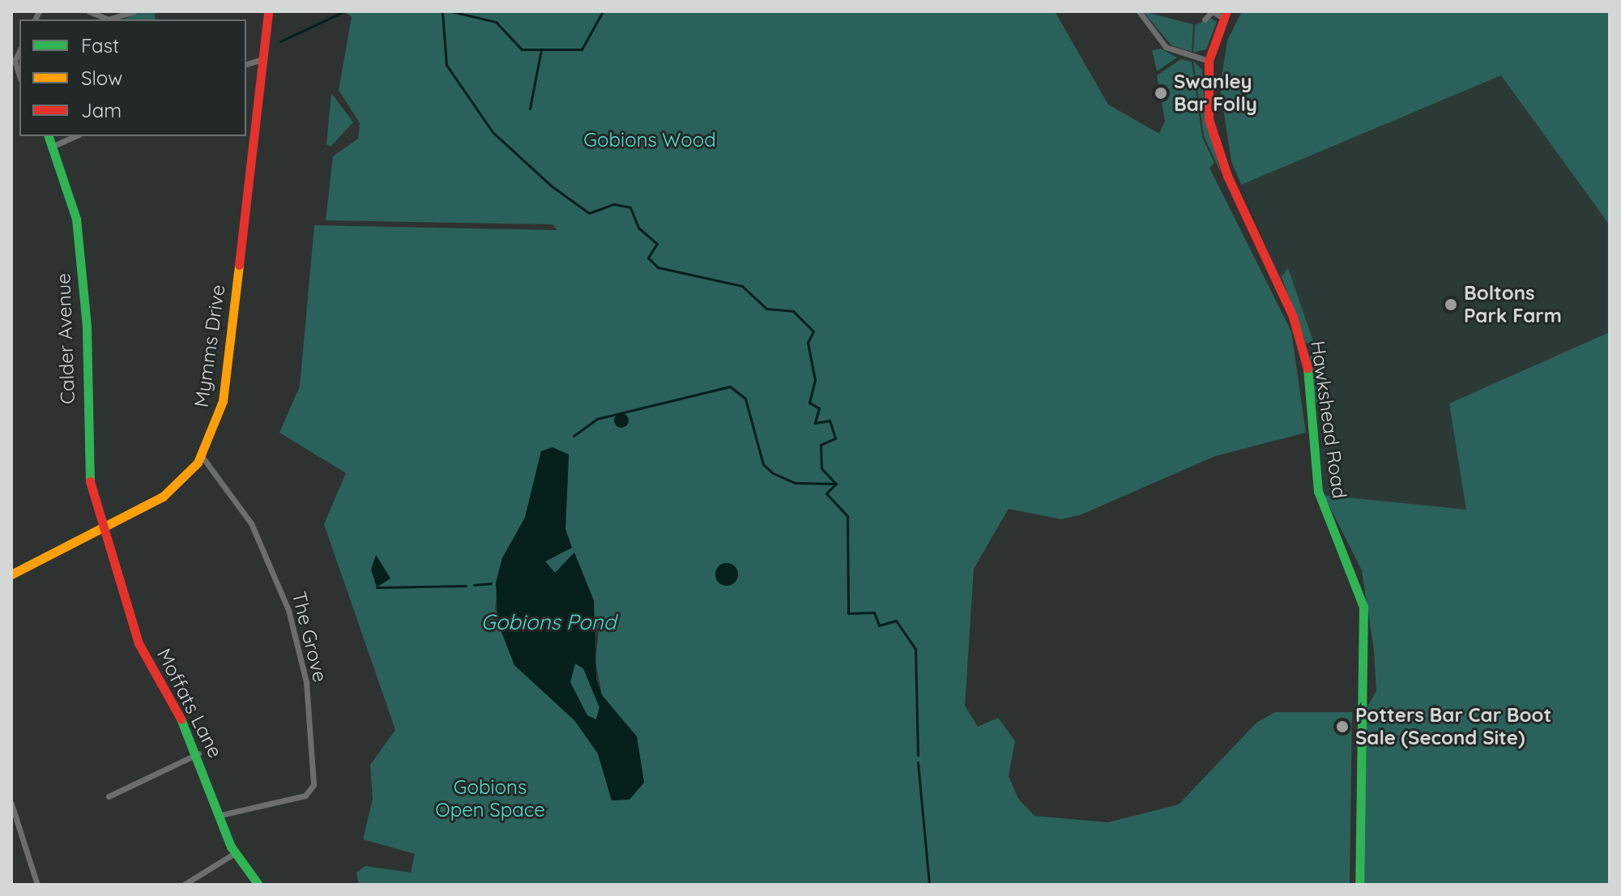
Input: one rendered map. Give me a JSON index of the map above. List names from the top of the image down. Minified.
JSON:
{"streets":{"street":["Calder Avenue","Mymms Drive","Hawkshead Road","The Grove","Moffats Lane"]},"crossings":[["Calder Avenue","Mymms Drive"],["Calder Avenue","Moffats Lane"],["Mymms Drive","The Grove"],["Mymms Drive","Moffats Lane"],["The Grove","Moffats Lane"]],"water":["Gobions Pond"],"parks":["Gobions Wood","Gobions Open Space"],"places":["Swanley Bar Folly","Boltons Park Farm","Potters Bar Car Boot Sale (Second Site)"],"legend":["Fast","Slow","Jam"]}
